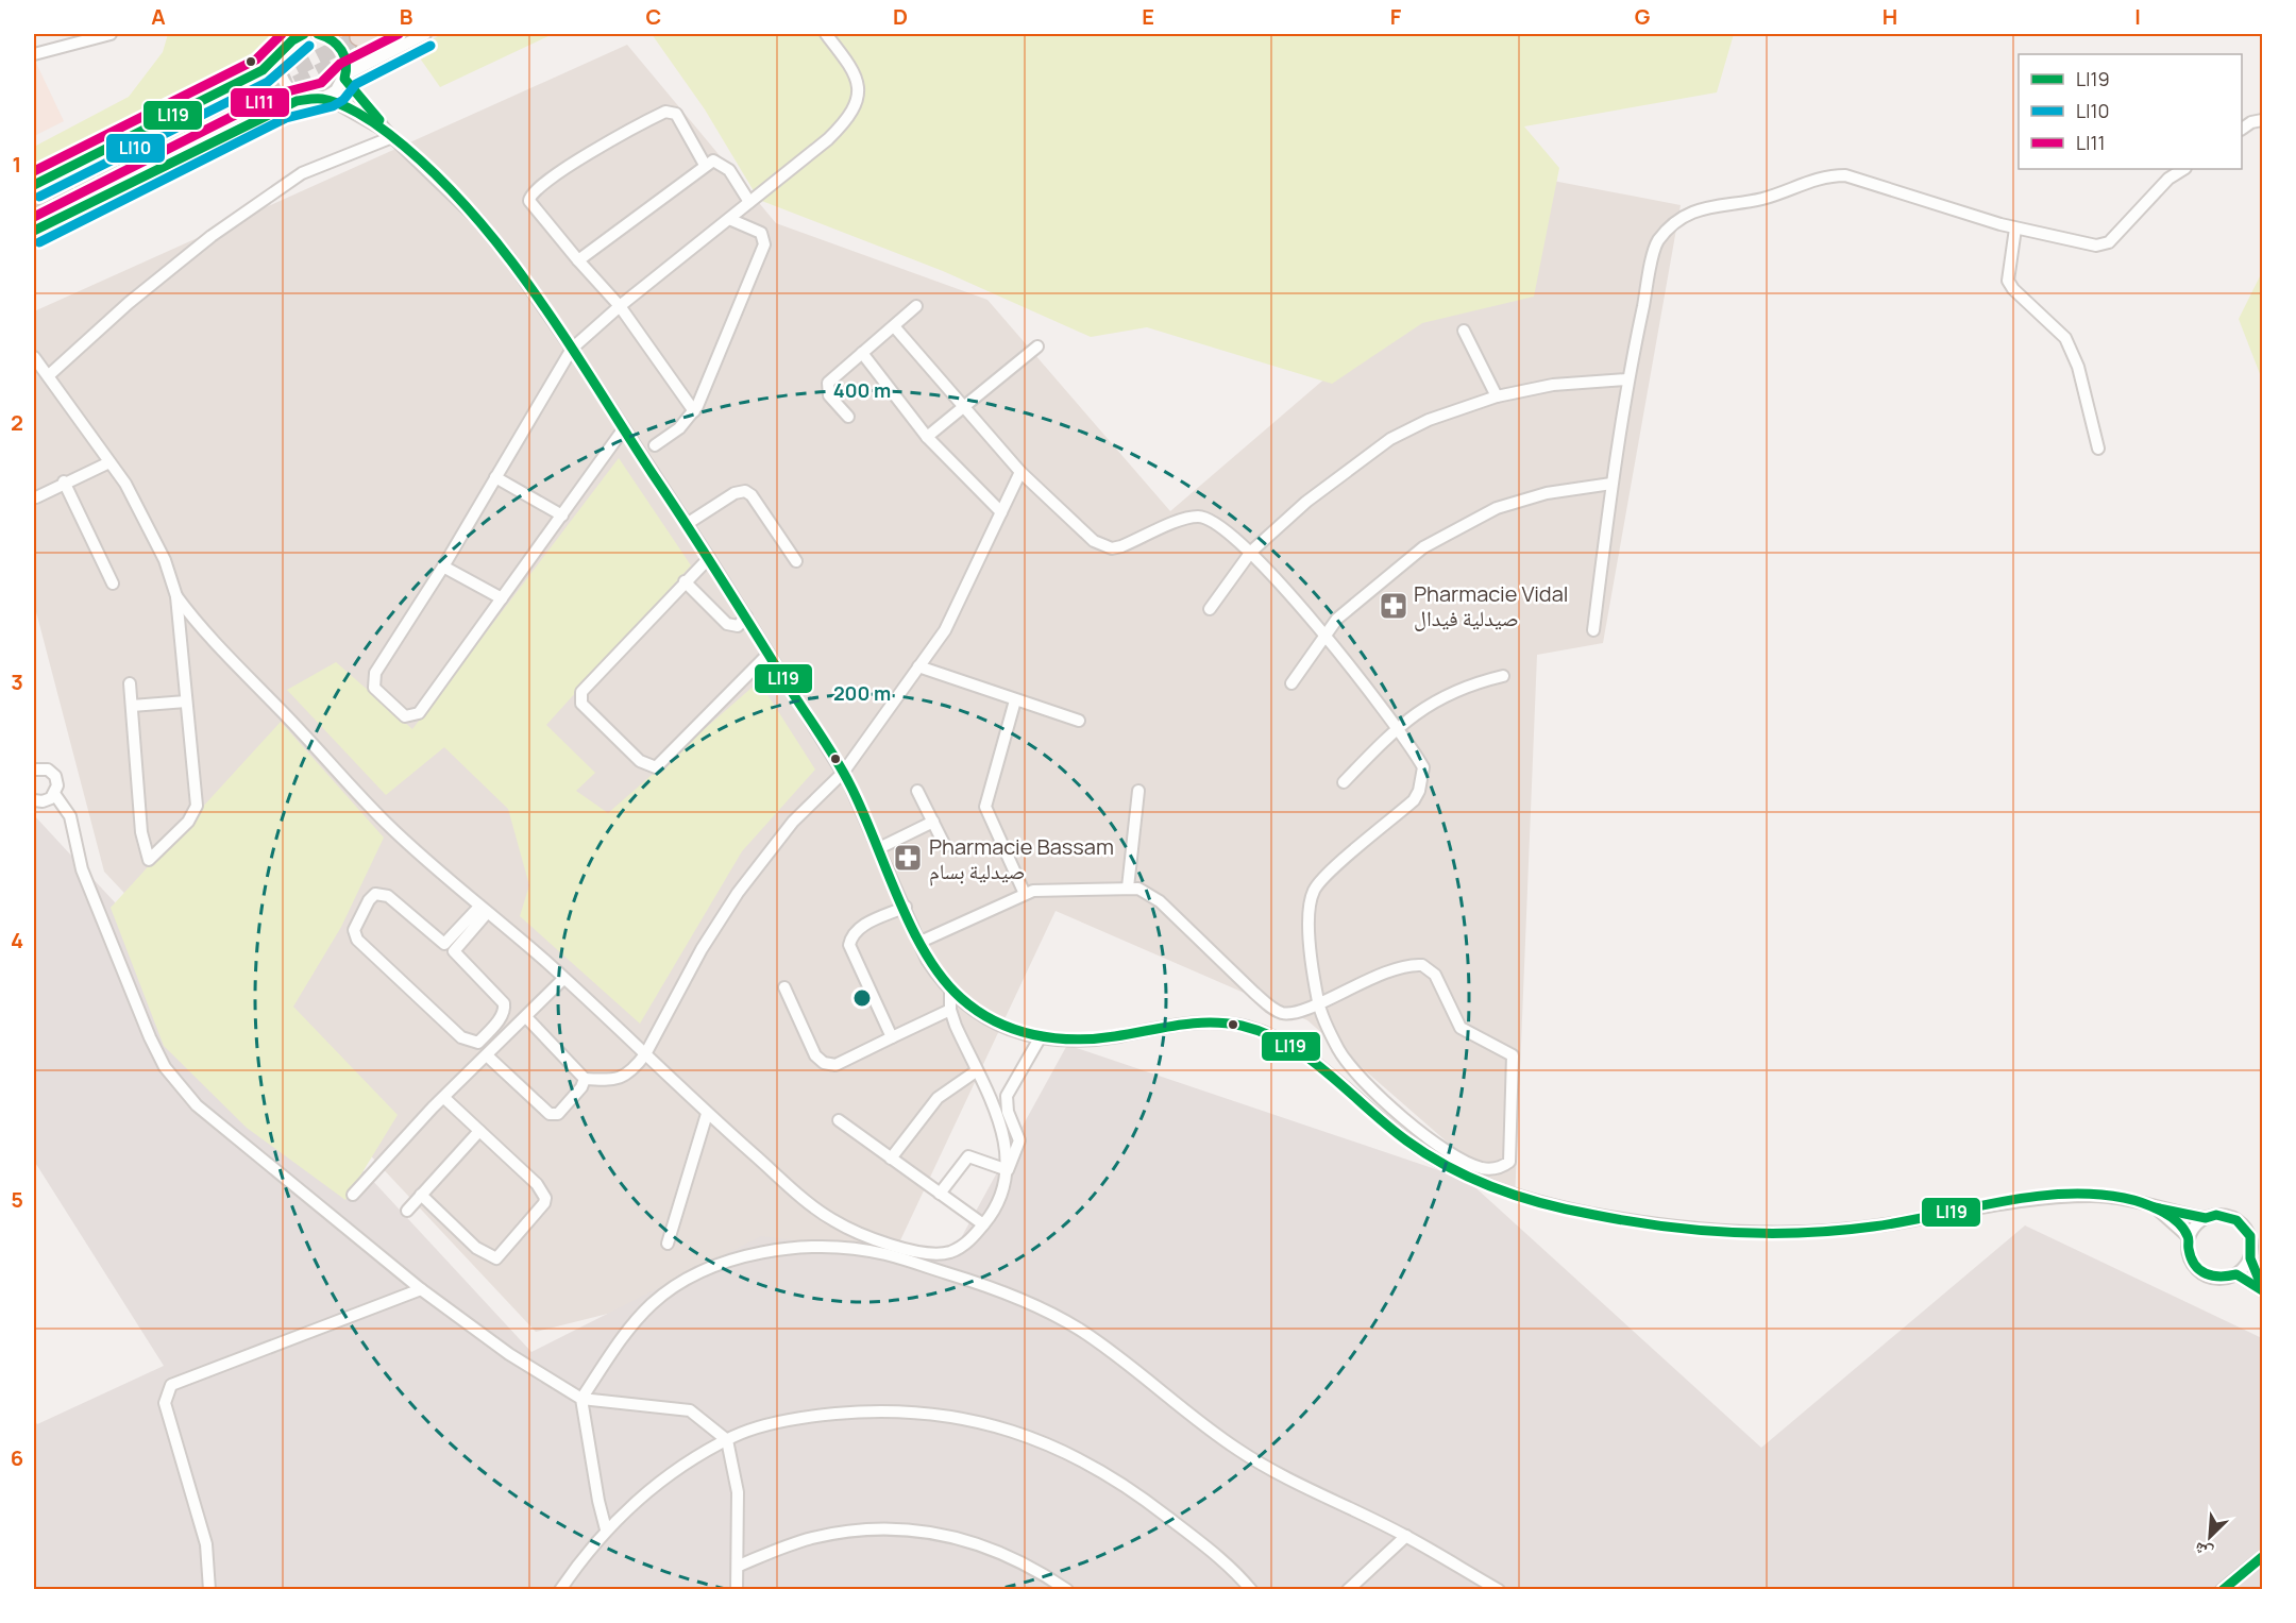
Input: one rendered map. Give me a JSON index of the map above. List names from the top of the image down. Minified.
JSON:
{"places":{"pharmacy":["Pharmacie Vidal صيدلية فيدال","Pharmacie Bassam صيدلية بسام"]},"lines":["transit line LI19","transit line LI11","transit line LI10"],"legend":["LI19","LI10","LI11"],"north":"bottom left","grid":{"columns":["A","B","C","D","E","F","G","H","I"],"rows":["1","2","3","4","5","6"]},"rings":["400 m","200 m"]}
